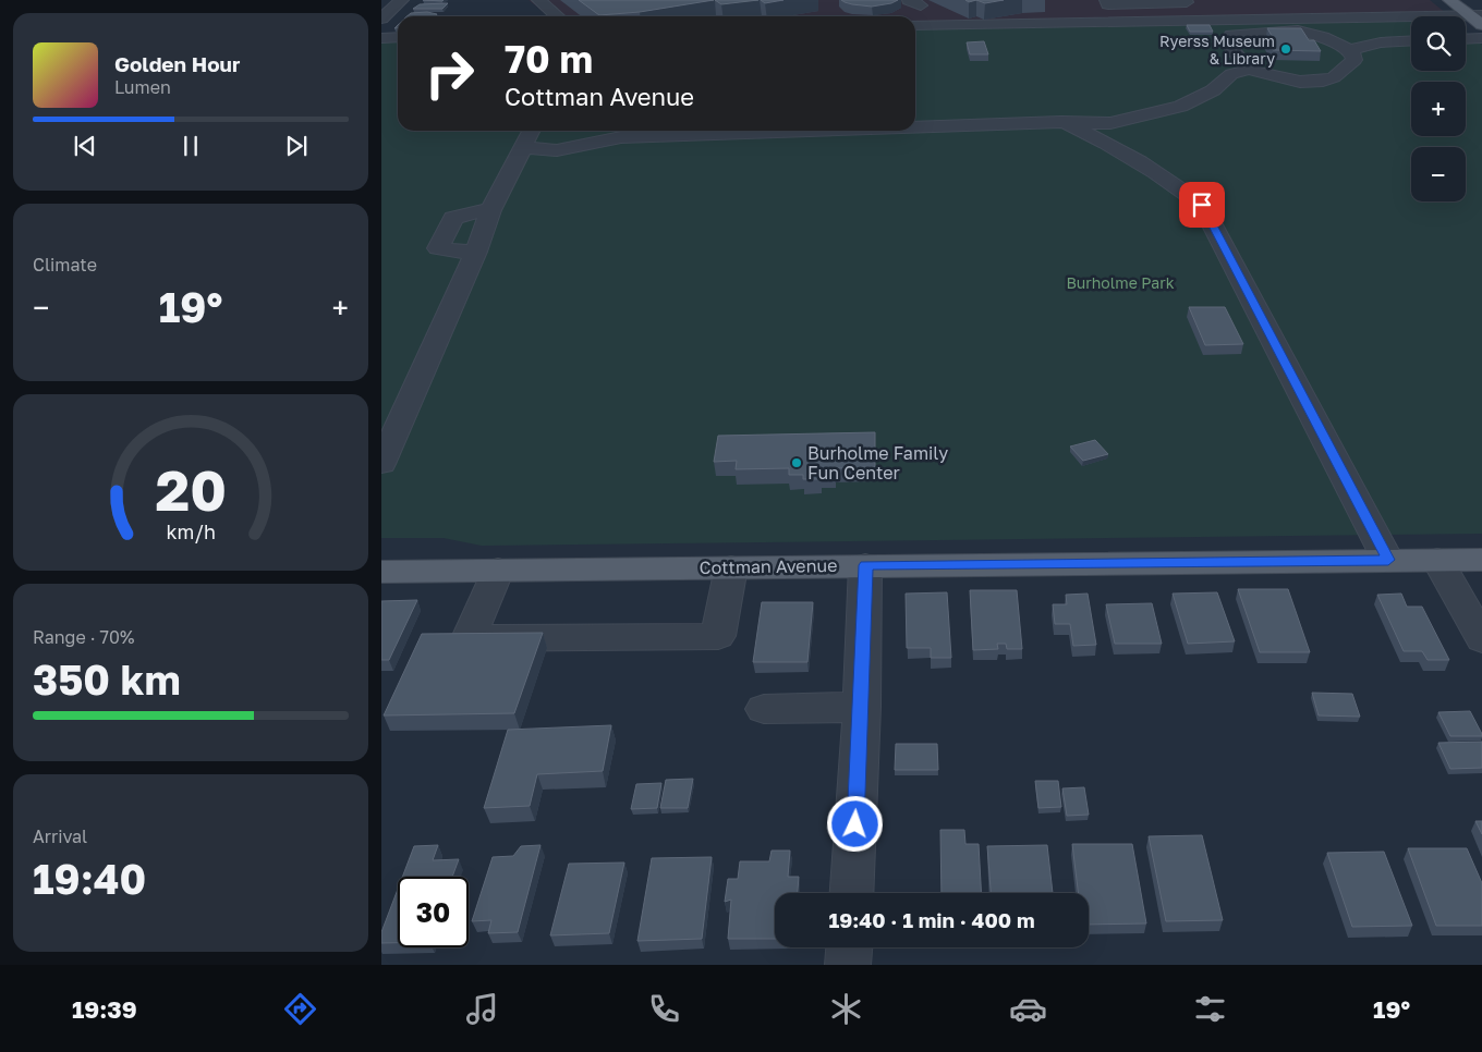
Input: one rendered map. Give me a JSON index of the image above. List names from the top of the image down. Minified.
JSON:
{"streets":{"main road":["Cottman Avenue"]},"parks":["Burholme Park"],"places":["Ryerss Museum & Library","Burholme Family Fun Center"],"page":{"map_buttons":["+","−"],"turn":["70 m","Cottman Avenue"],"song":["Golden Hour","Lumen"],"tile":["Climate",["Range · 70%","350 km"],["Arrival","19:40"]],"heat":["−","19°","+"],"limit":"30","trip":"19:40 · 1 min · 400 m","tabs":["19:39","19°"],"gauge":["20","km/h"]}}
